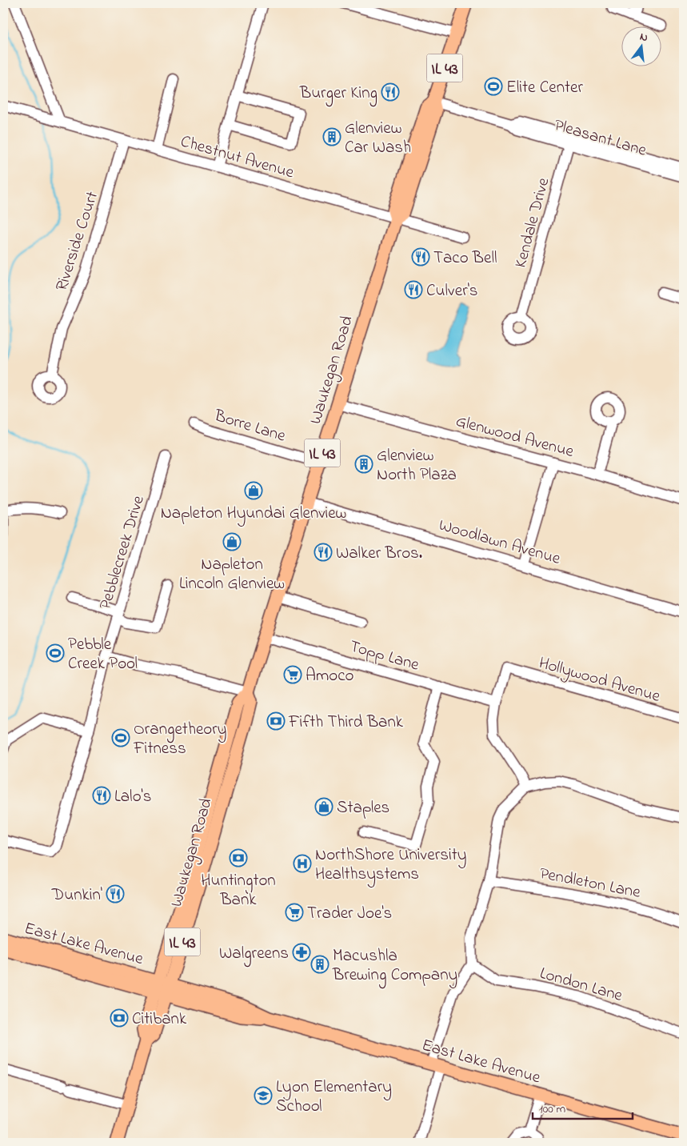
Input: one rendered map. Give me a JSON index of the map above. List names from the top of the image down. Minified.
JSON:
{"streets":{"main road":["IL 43","Waukegan Road","East Lake Avenue"],"street":["Pleasant Lane","Chestnut Avenue","Kendale Drive","Riverside Court","Borre Lane","Glenwood Avenue","Woodlawn Avenue","Pebblecreek Drive","Topp Lane","Hollywood Avenue","Pendleton Lane","London Lane"]},"crossings":[["Pleasant Lane","Kendale Drive"],["Pleasant Lane","Waukegan Road"],["Chestnut Avenue","Riverside Court"],["Chestnut Avenue","Waukegan Road"],["Waukegan Road","Borre Lane"],["Waukegan Road","Glenwood Avenue"],["Waukegan Road","Woodlawn Avenue"],["Waukegan Road","Topp Lane"],["Waukegan Road","East Lake Avenue"],["Topp Lane","Hollywood Avenue"]],"places":{"sports":["Elite Center","Pebble Creek Pool","Orangetheory Fitness"],"restaurant":["Burger King","Taco Bell","Culver's","Walker Bros.","Lalo's","Dunkin'"],"building":["Glenview Car Wash","Glenview North Plaza","Macushla Brewing Company"],"shop":["Napleton Hyundai Glenview","Napleton Lincoln Glenview","Staples"],"supermarket":["Amoco","Trader Joe's"],"bank":["Fifth Third Bank","Huntington Bank","Citibank"],"hospital":["NorthShore University Healthsystems"],"pharmacy":["Walgreens"],"school or university":["Lyon Elementary School"]},"scale_bar":"100 m","north":"top"}
